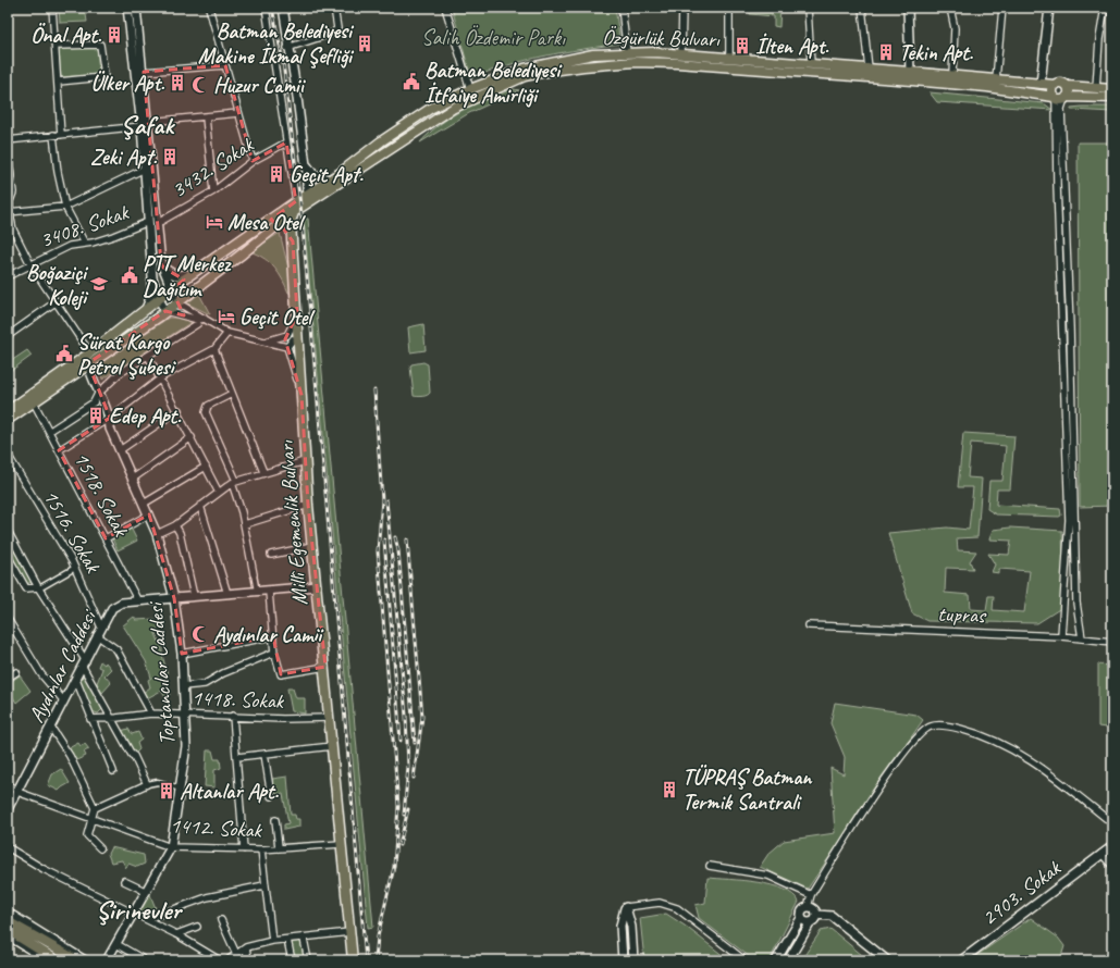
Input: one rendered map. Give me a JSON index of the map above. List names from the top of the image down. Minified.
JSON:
{"streets":{"main road":["Özgürlük Bulvarı","Millî Egemenlik Bulvarı"],"street":["3432. Sokak","3408. Sokak","1518. Sokak","1516. Sokak","tupras","Aydınlar Caddesi","Toptancılar Caddesi","1418. Sokak","1412. Sokak","2903. Sokak"]},"crossings":[["Özgürlük Bulvarı","1518. Sokak"],["Özgürlük Bulvarı","Millî Egemenlik Bulvarı"],["Özgürlük Bulvarı","Toptancılar Caddesi"],["1518. Sokak","Aydınlar Caddesi"],["Millî Egemenlik Bulvarı","Aydınlar Caddesi"],["Millî Egemenlik Bulvarı","1418. Sokak"],["Millî Egemenlik Bulvarı","1412. Sokak"],["1516. Sokak","Aydınlar Caddesi"],["Aydınlar Caddesi","Toptancılar Caddesi"],["Aydınlar Caddesi","1412. Sokak"],["Toptancılar Caddesi","1418. Sokak"],["Toptancılar Caddesi","1412. Sokak"]],"districts":["Şafak","Şirinevler"],"parks":["Salih Özdemir Parkı"],"places":{"building":["Önal Apt.","Batman Belediyesi Makine İkmal Şefliği","İlten Apt.","Tekin Apt.","Ülker Apt.","Zeki Apt.","Geçit Apt.","Edep Apt.","TÜPRAŞ Batman Termik Santrali","Altanlar Apt."],"public building":["Batman Belediyesi İtfaiye Amirliği","PTT Merkez Dağıtım","Sürat Kargo Petrol Şubesi"],"mosque":["Huzur Camii","Aydınlar Camii"],"hotel":["Mesa Otel","Geçit Otel"],"school or university":["Boğaziçi Koleji"]}}
